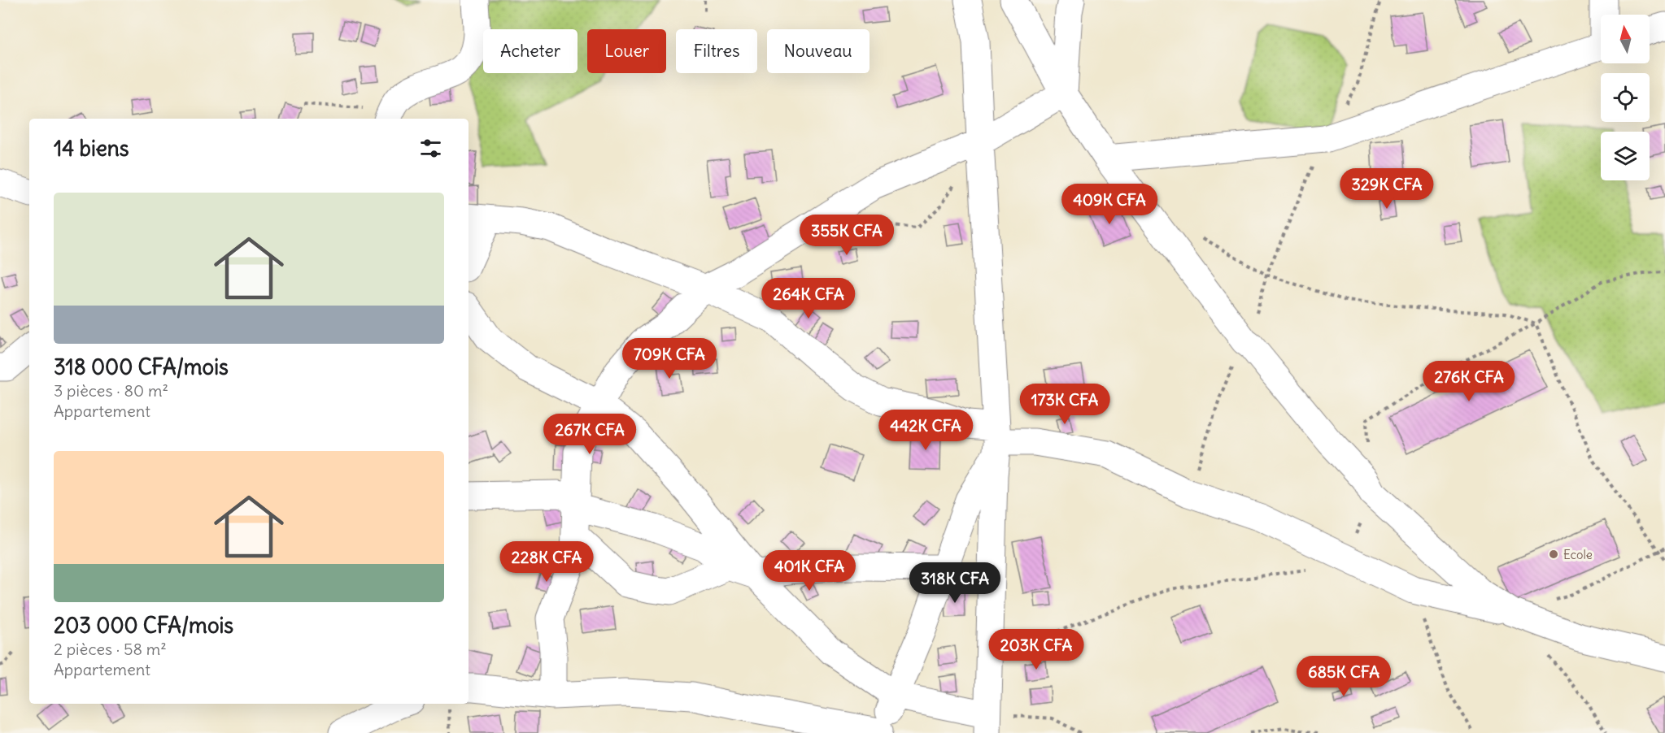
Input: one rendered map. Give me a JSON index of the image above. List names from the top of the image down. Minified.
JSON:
{"places":["Ecole"],"north":"top","page":{"chip":["Acheter","Louer","Filtres","Nouveau"],"heading":"14 biens","price":["329K CFA","409K CFA","355K CFA","264K CFA","709K CFA","276K CFA","173K CFA","442K CFA","267K CFA","228K CFA","401K CFA","318K CFA","203K CFA","685K CFA"],"list":[{"name":"318 000 CFA/mois","note":"3 pièces · 80 m² · Appartement"},{"name":"203 000 CFA/mois","note":"2 pièces · 58 m² · Appartement"}]}}
